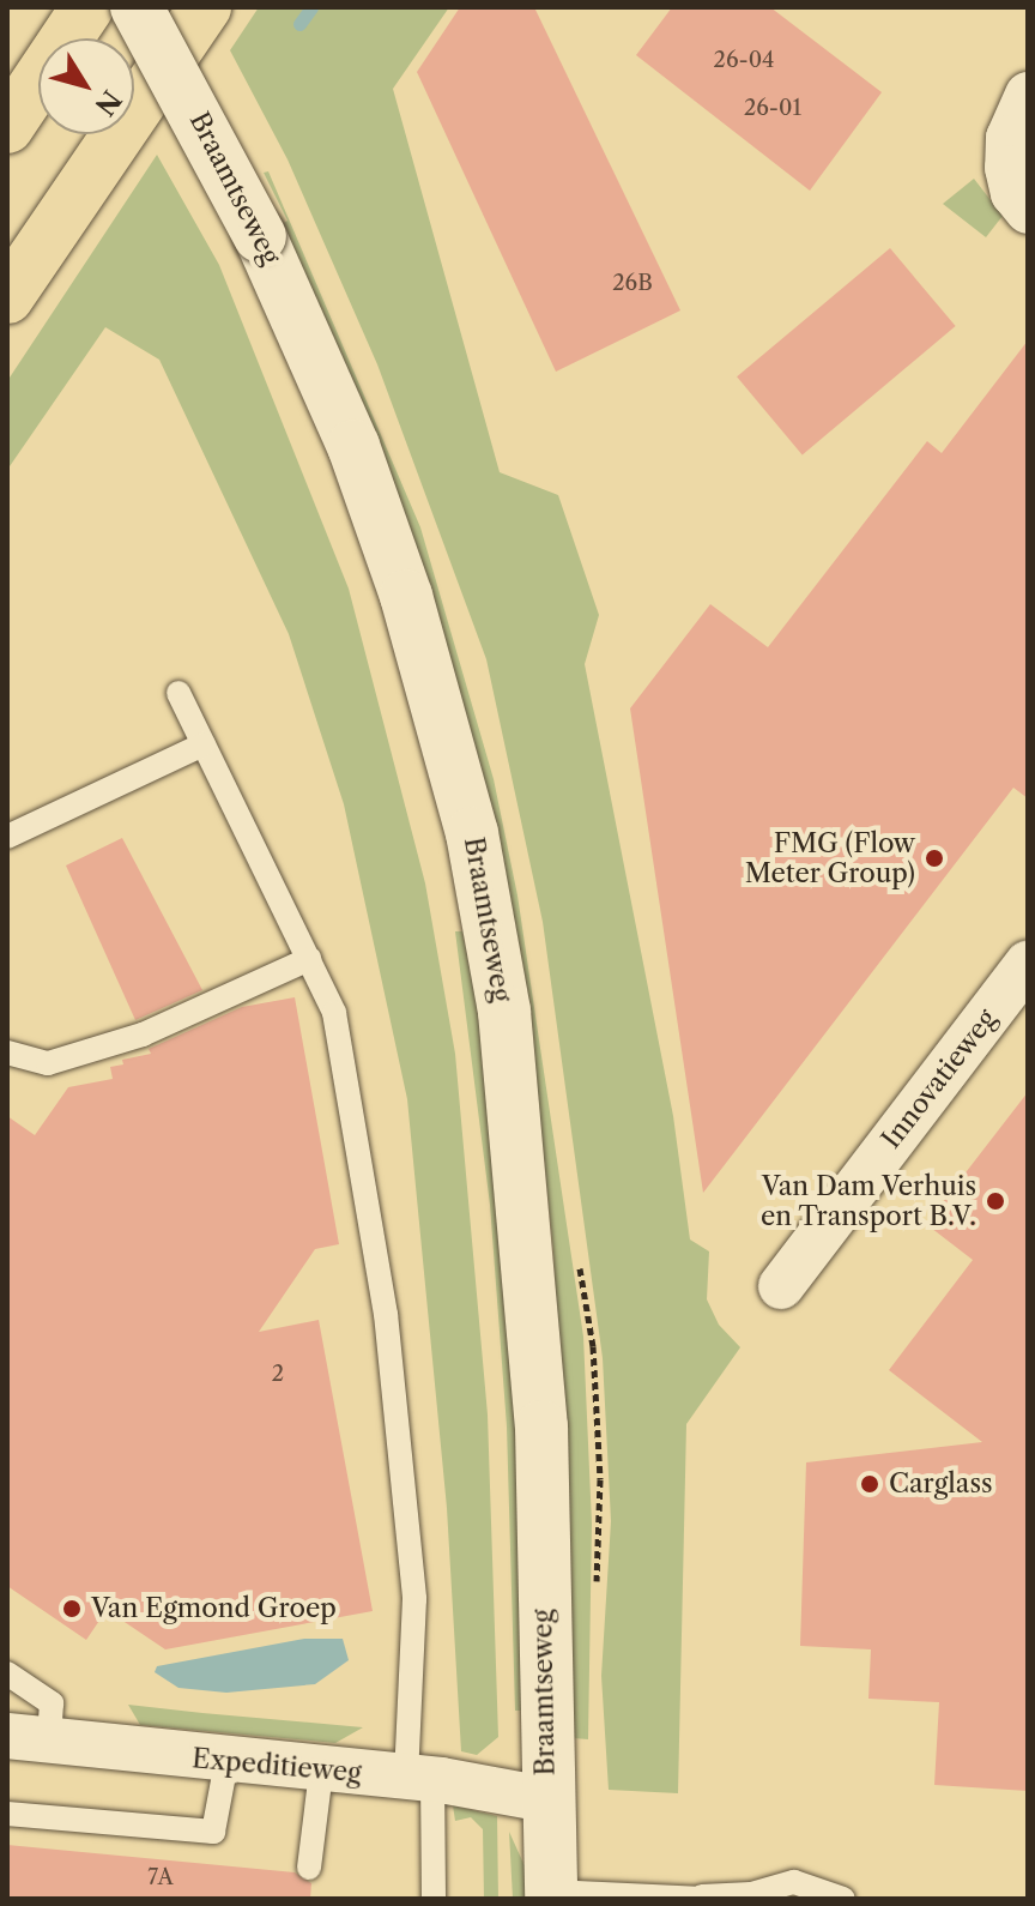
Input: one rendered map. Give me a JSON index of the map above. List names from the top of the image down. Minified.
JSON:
{"streets":{"street":["Braamtseweg","Innovatieweg","Expeditieweg"]},"crossings":[["Braamtseweg","Expeditieweg"]],"places":["FMG (Flow Meter Group)","Van Dam Verhuis en Transport B.V.","Carglass","Van Egmond Groep"],"house_numbers":["26-04","26-01","26B","2","7A"],"north":"bottom right"}
